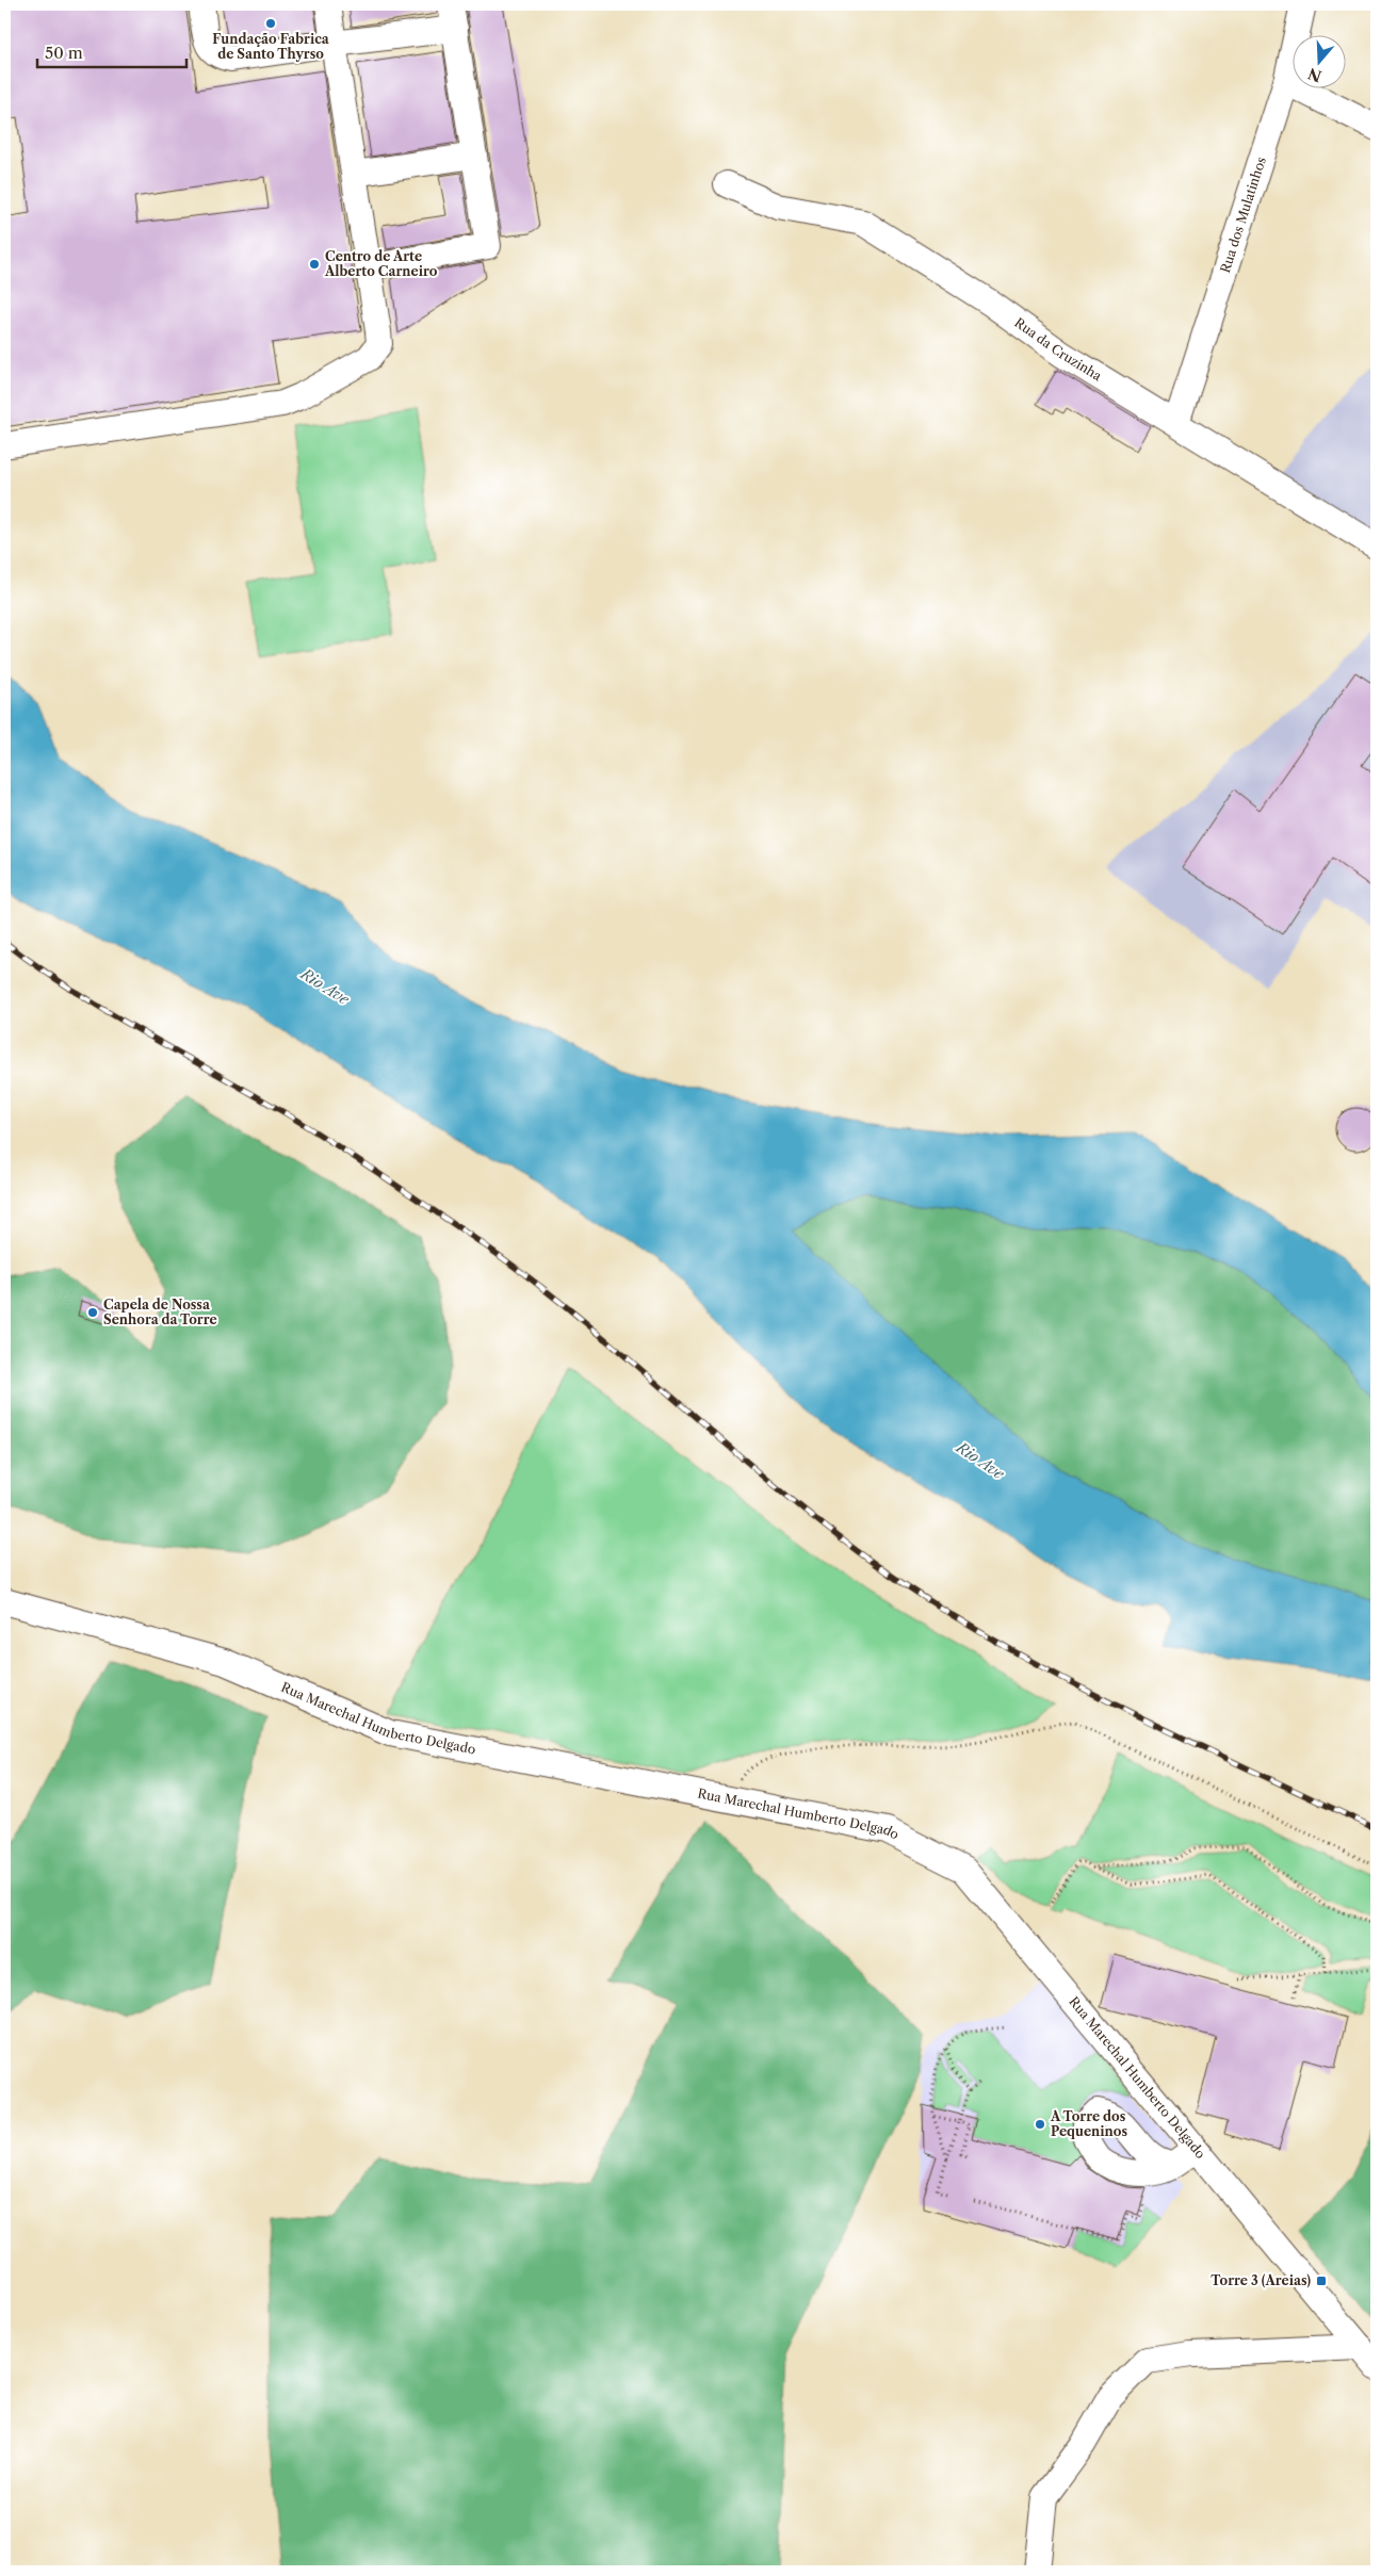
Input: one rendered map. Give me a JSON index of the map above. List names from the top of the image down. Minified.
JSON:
{"streets":{"street":["Rua dos Mulatinhos","Rua da Cruzinha","Rua Marechal Humberto Delgado"]},"crossings":[["Rua dos Mulatinhos","Rua da Cruzinha"]],"water":["Rio Ave"],"places":{"other":["Fundação Fabrica de Santo Thyrso","Centro de Arte Alberto Carneiro","Capela de Nossa Senhora da Torre","A Torre dos Pequeninos"],"transit":["Torre 3 (Areias)"]},"scale_bar":"50 m","north":"bottom"}
